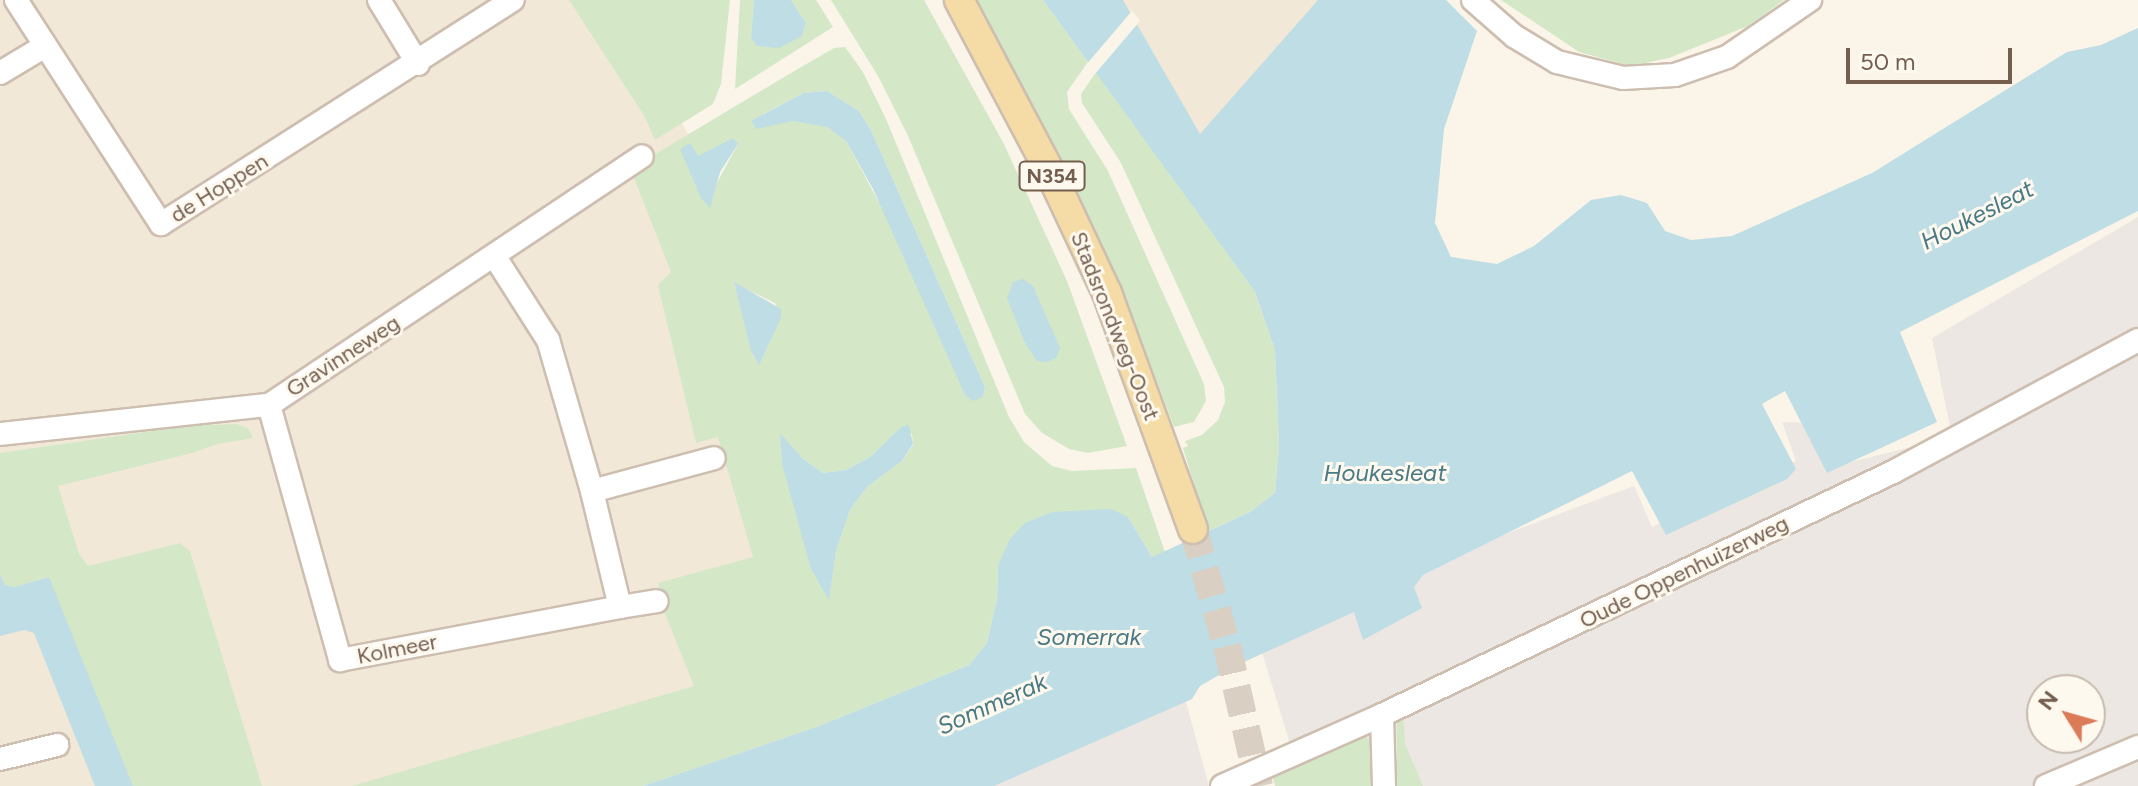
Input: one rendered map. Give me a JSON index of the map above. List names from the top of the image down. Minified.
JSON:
{"streets":{"main road":["N354","Stadsrondweg-Oost"],"street":["de Hoppen","Gravinneweg","Oude Oppenhuizerweg","Kolmeer"]},"crossings":[["Gravinneweg","Kolmeer"]],"water":["Houkesleat","Somerrak","Sommerak"],"scale_bar":"50 m","north":"top left"}
